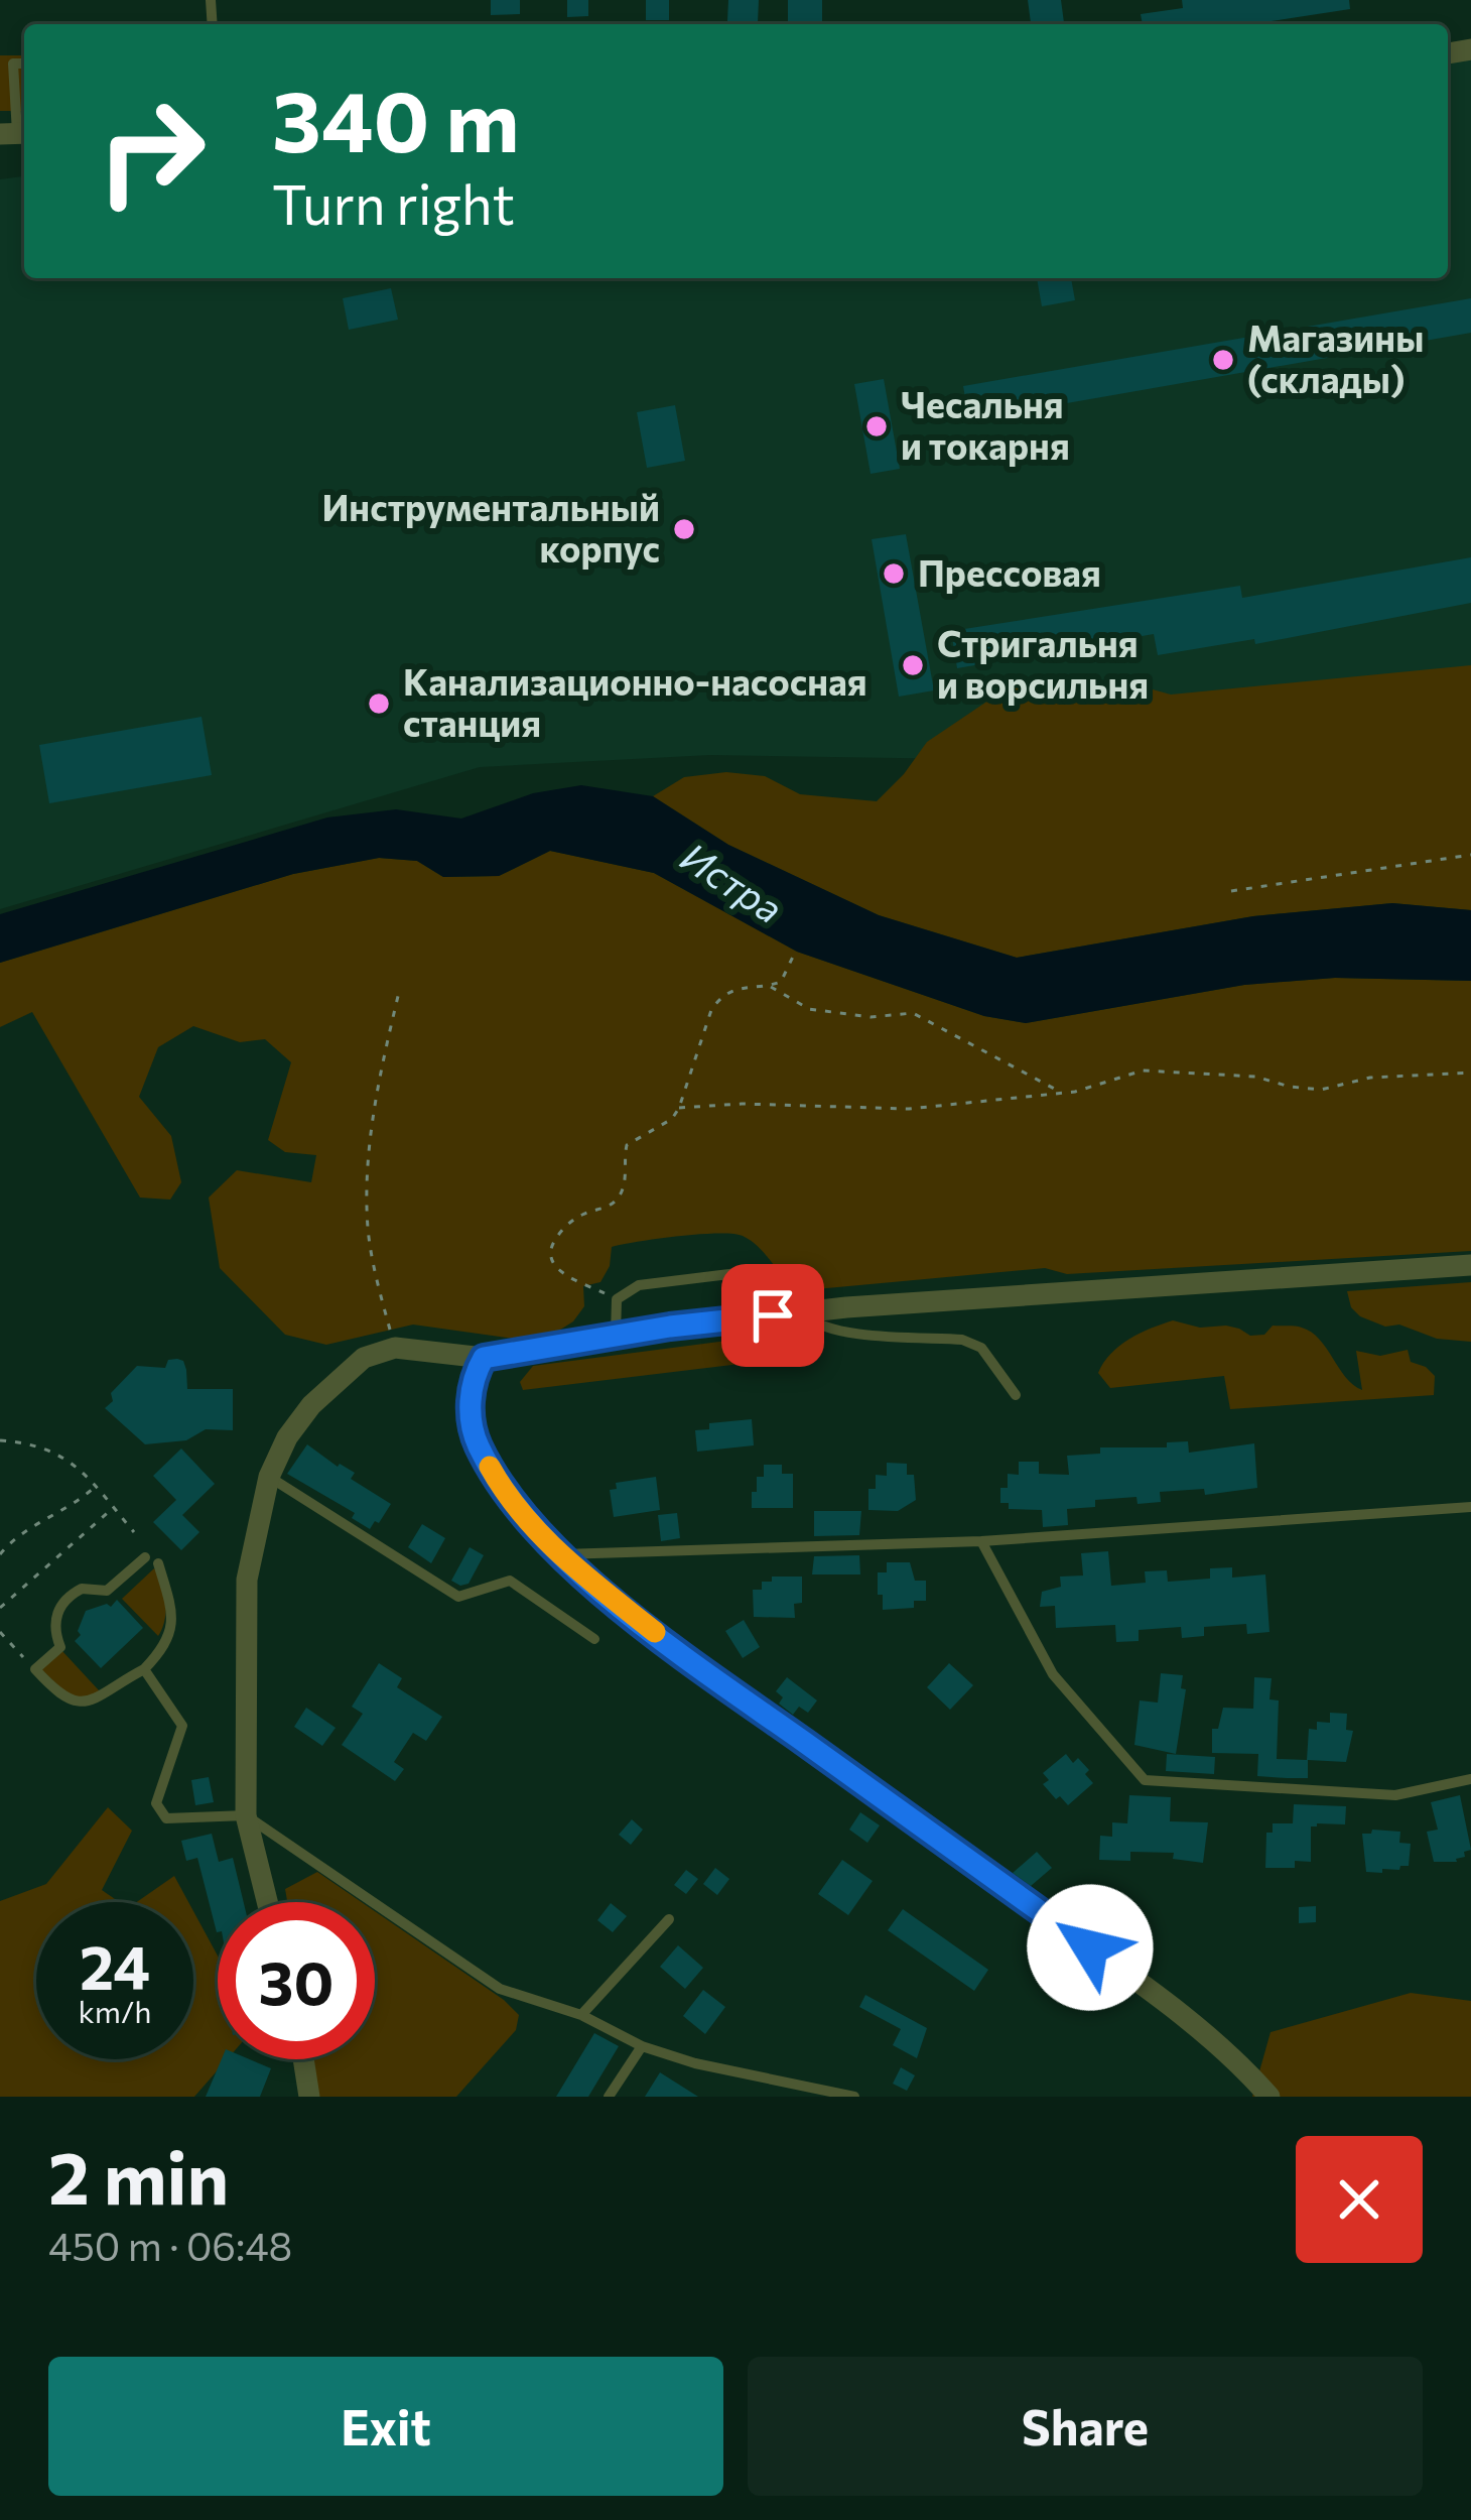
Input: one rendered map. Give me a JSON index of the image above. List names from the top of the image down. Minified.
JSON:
{"water":["Истра"],"places":["Магазины (склады)","Чесальня и токарня","Инструментальный корпус","Прессовая","Стригальня и ворсильня","Канализационно-насосная станция"],"page":{"turn":["340 m","Turn right"],"speed":"24 km/h","limit":"30","heading":["2 min","450 m · 06:48"],"buttons":["Exit","Share"]}}
